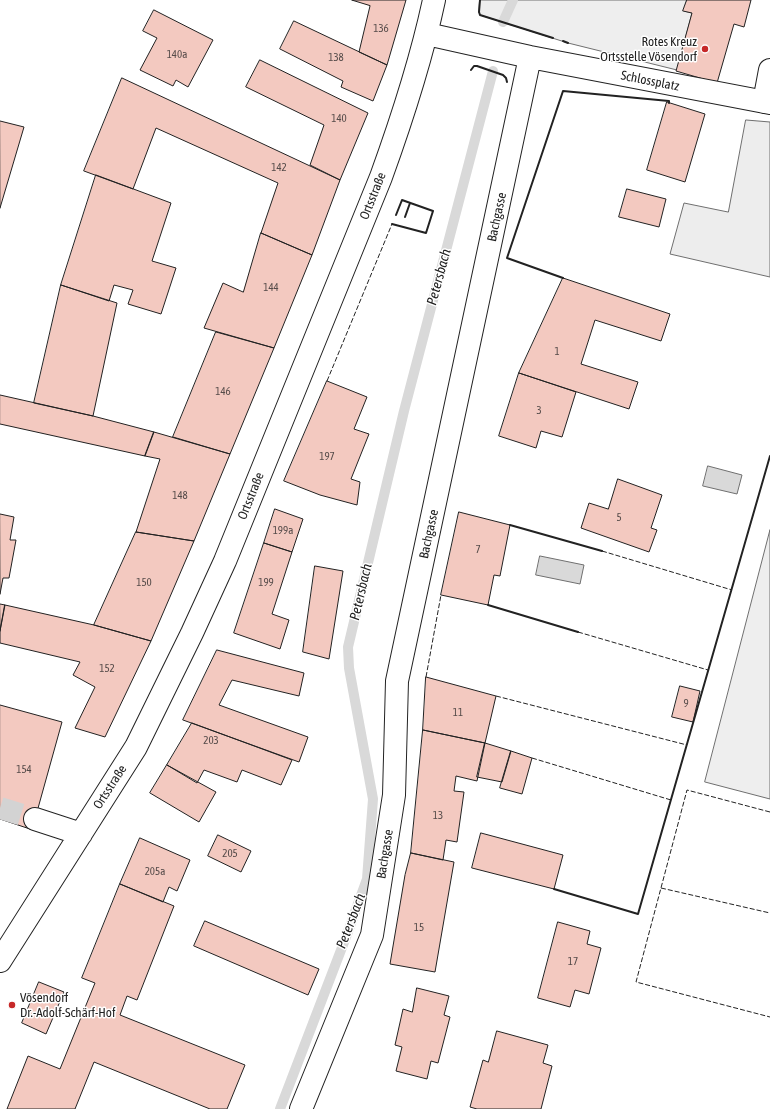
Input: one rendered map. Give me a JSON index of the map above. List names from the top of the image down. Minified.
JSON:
{"streets":{"street":["Schlossplatz","Ortsstraße","Bachgasse"]},"crossings":[["Schlossplatz","Bachgasse"]],"water":["Petersbach"],"places":["Rotes Kreuz Ortsstelle Vösendorf","Vösendorf Dr.-Adolf-Schärf-Hof"],"house_numbers":["136","140a","138","140","142","144","1","146","3","197","148","5","199a","7","150","199","152","9","11","203","154","13","205","205a","15","17"]}
